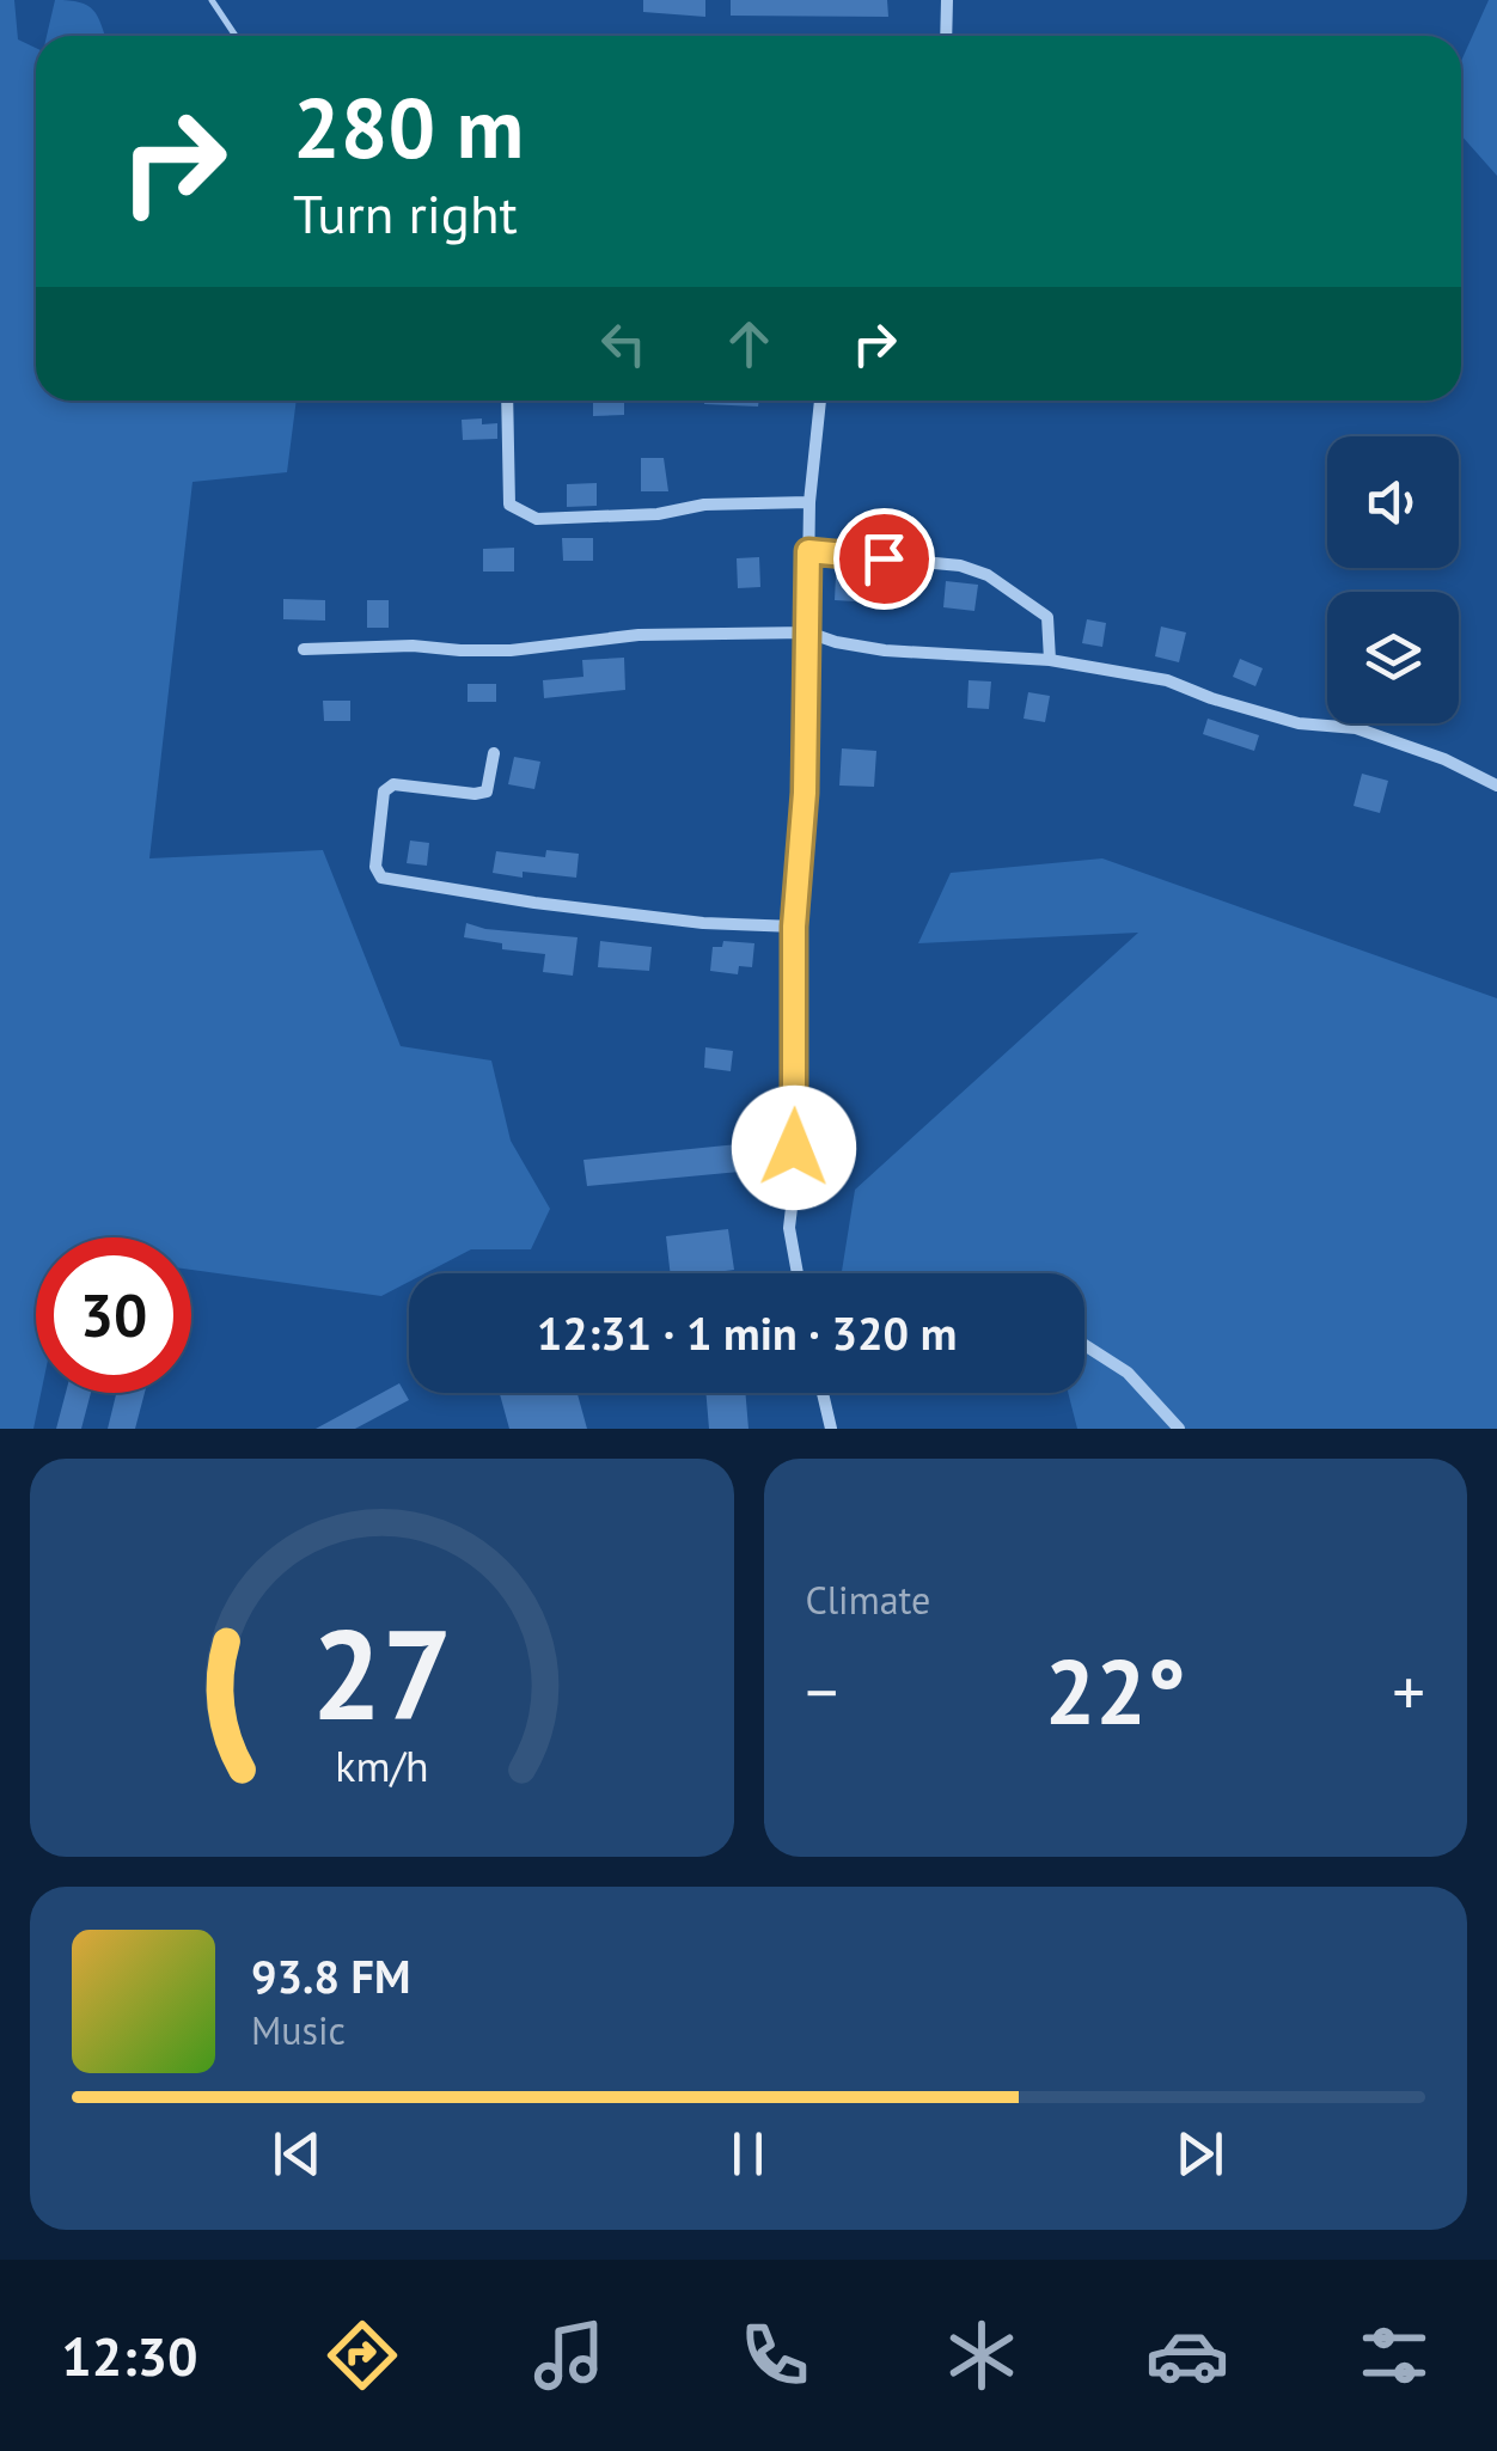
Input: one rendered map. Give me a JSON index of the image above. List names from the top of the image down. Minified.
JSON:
{"page":{"turn":["280 m","Turn right"],"limit":"30","trip":"12:31 · 1 min · 320 m","tile":"Climate","heat":["−","22°","+"],"song":["93.8 FM","Music"],"tabs":"12:30","gauge":["27","km/h"]}}
